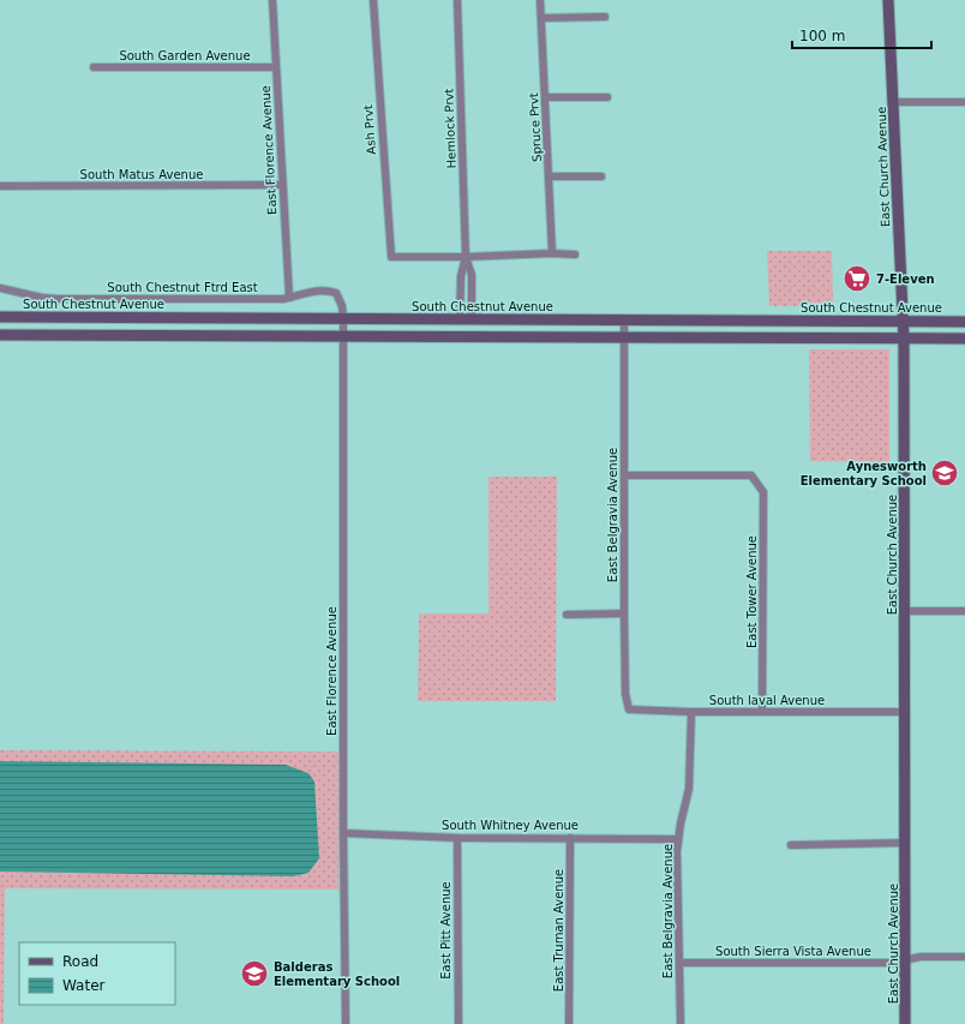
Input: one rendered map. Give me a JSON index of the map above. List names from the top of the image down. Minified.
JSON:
{"streets":{"main road":["East Church Avenue","South Chestnut Avenue"],"street":["South Garden Avenue","Spruce Prvt","Hemlock Prvt","Ash Prvt","East Florence Avenue","South Matus Avenue","South Chestnut Ftrd East","East Belgravia Avenue","East Tower Avenue","South laval Avenue","South Whitney Avenue","East Pitt Avenue","East Truman Avenue","South Sierra Vista Avenue"]},"crossings":[["South Garden Avenue","East Florence Avenue"],["Hemlock Prvt","Ash Prvt"],["Hemlock Prvt","South Chestnut Avenue"],["East Florence Avenue","South Matus Avenue"],["East Florence Avenue","South Chestnut Ftrd East"],["East Florence Avenue","South Chestnut Avenue"],["East Florence Avenue","South Whitney Avenue"],["East Church Avenue","South Chestnut Avenue"],["East Church Avenue","South laval Avenue"],["East Church Avenue","South Sierra Vista Avenue"],["South Chestnut Ftrd East","South Chestnut Avenue"],["South Chestnut Avenue","East Belgravia Avenue"],["East Belgravia Avenue","East Tower Avenue"],["East Belgravia Avenue","South laval Avenue"],["East Belgravia Avenue","South Whitney Avenue"],["East Belgravia Avenue","South Sierra Vista Avenue"],["East Tower Avenue","South laval Avenue"],["South Whitney Avenue","East Pitt Avenue"],["South Whitney Avenue","East Truman Avenue"]],"places":{"supermarket":["7-Eleven"],"school or university":["Aynesworth Elementary School","Balderas Elementary School"]},"legend":["Road","Water"],"scale_bar":"100 m"}
